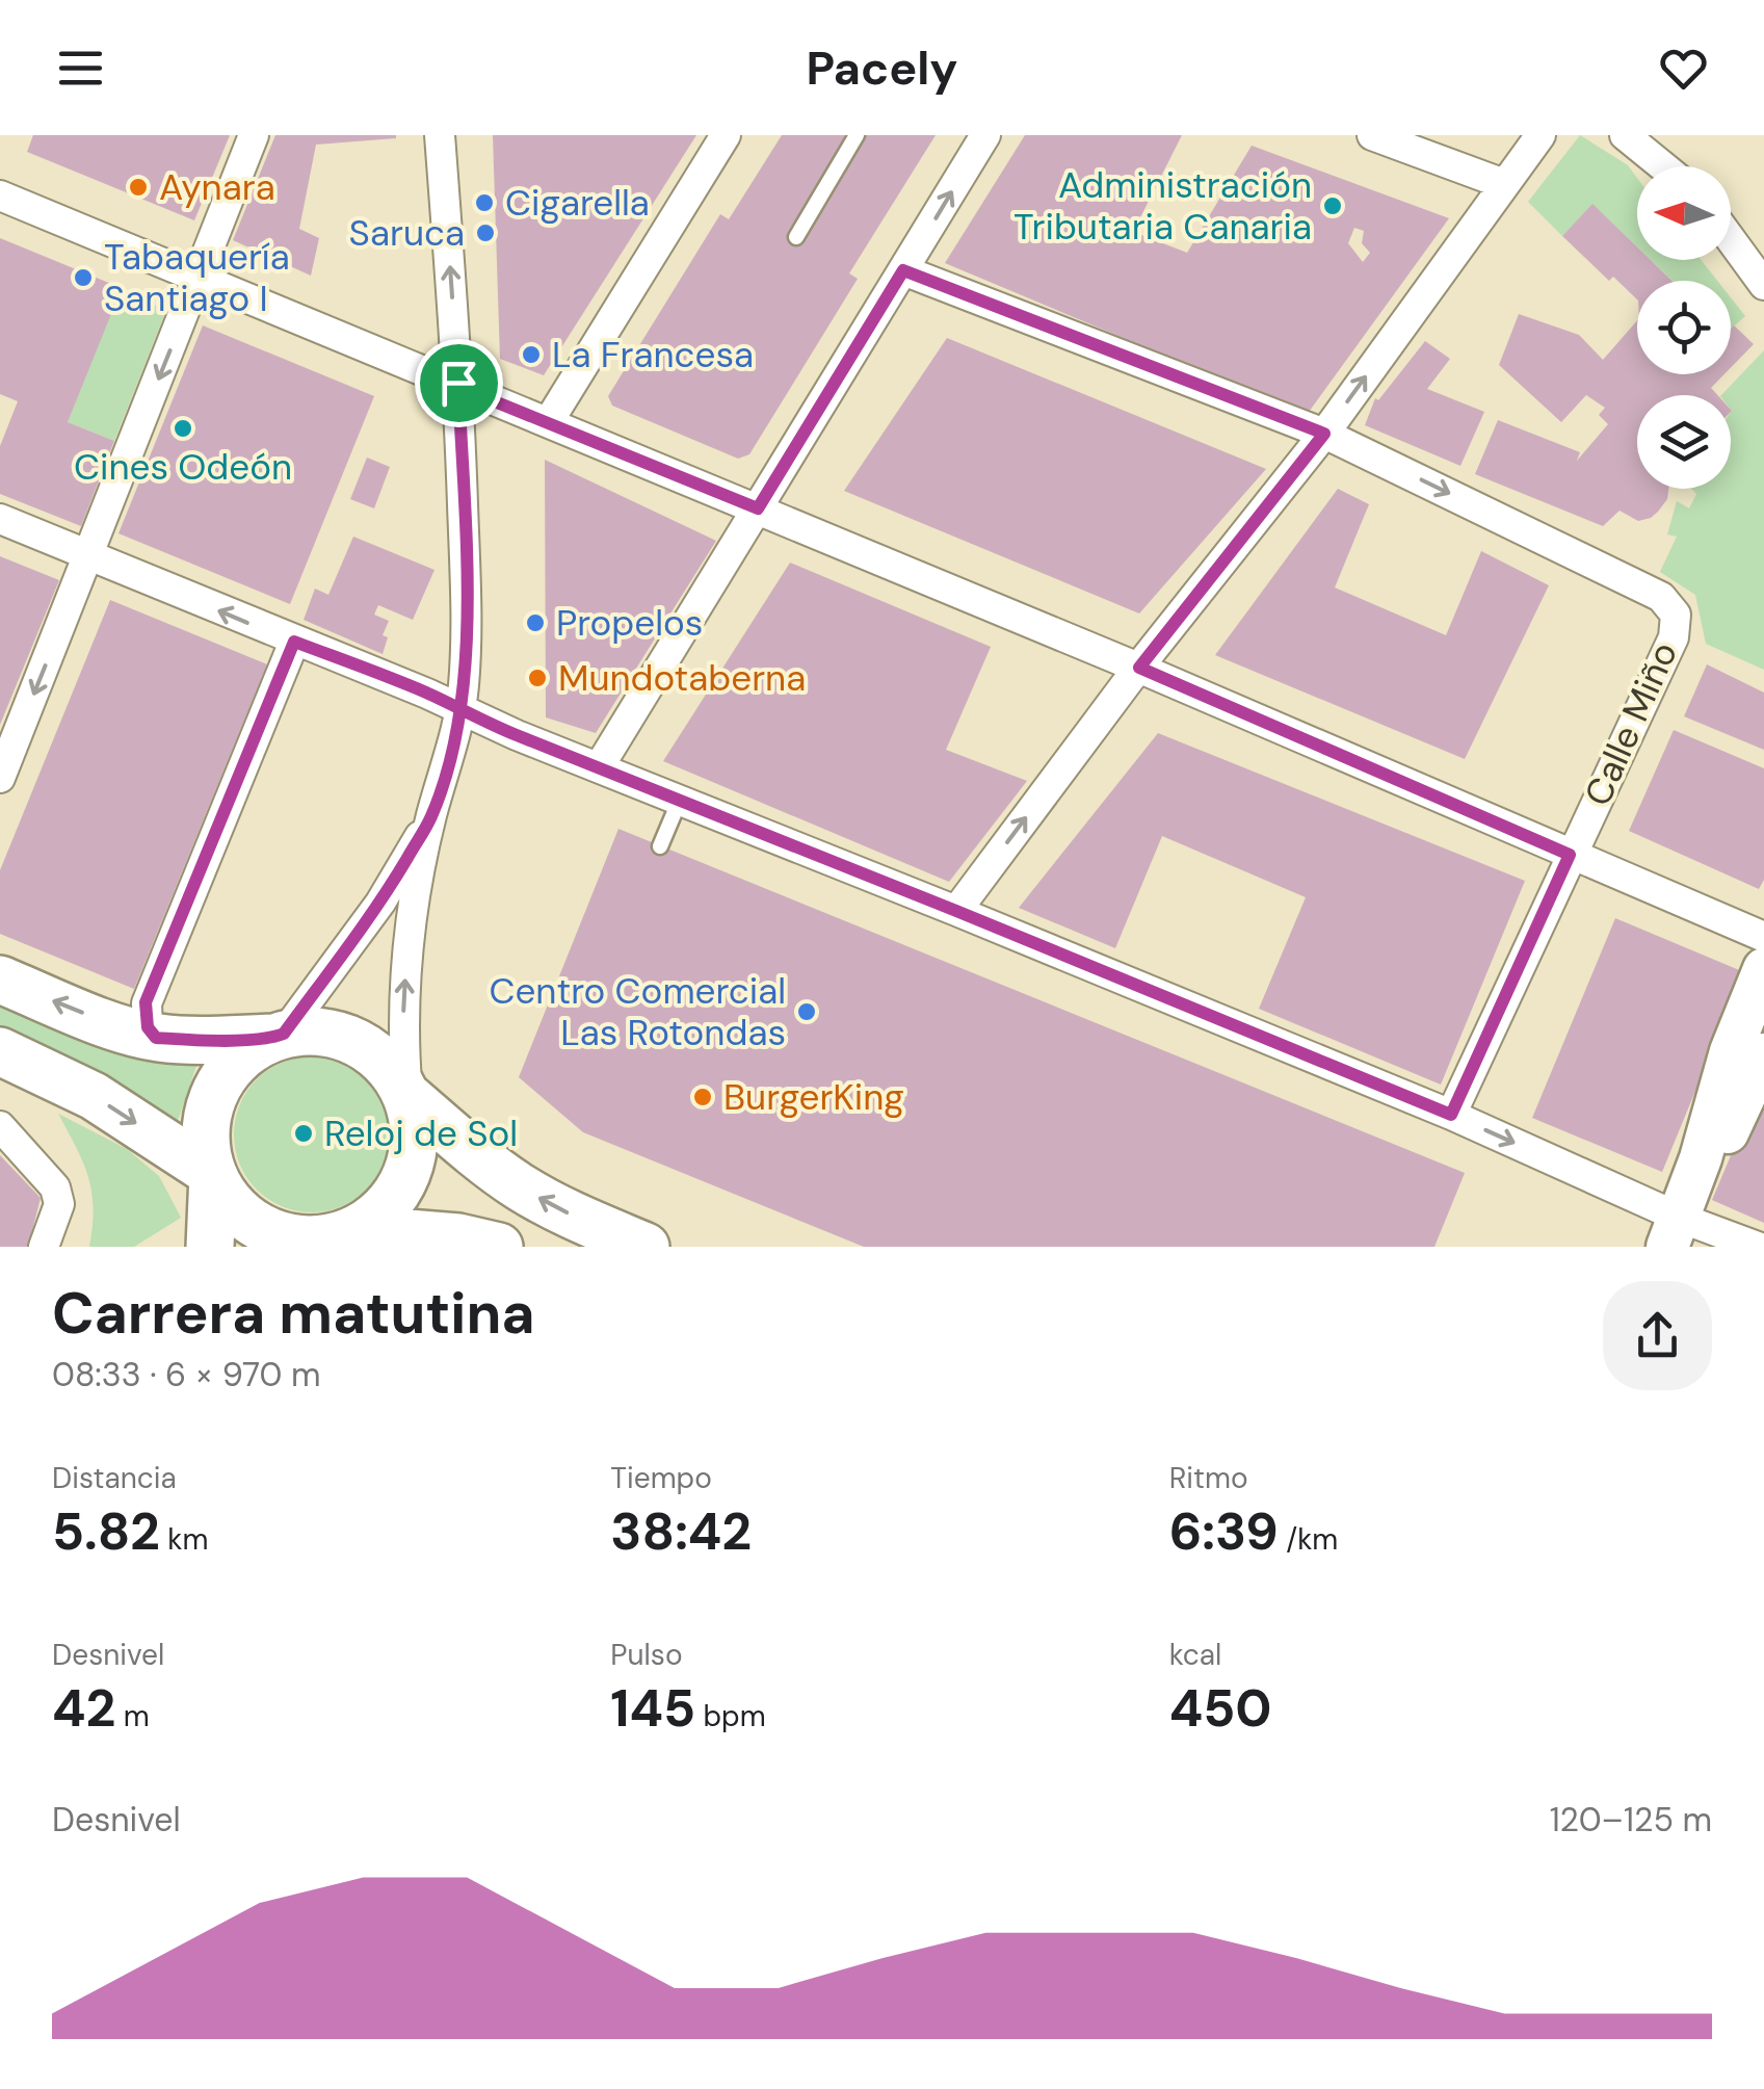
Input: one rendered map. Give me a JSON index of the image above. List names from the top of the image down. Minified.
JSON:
{"streets":{"street":["Calle Miño"]},"places":["Aynara","Cigarella","Administración Tributaria Canaria","Saruca","Tabaquería Santiago I","La Francesa","Cines Odeón","Propelos","Mundotaberna","Centro Comercial Las Rotondas","BurgerKing","Reloj de Sol"],"north":"left","page":{"header":"Pacely","heading":["Carrera matutina","08:33 · 6 × 970 m"],"stats":[["Distancia","5.82 km"],["Tiempo","38:42"],["Ritmo","6:39 /km"],["Desnivel","42 m"],["Pulso","145 bpm"],["kcal","450"]],"chart":["Desnivel","120–125 m"]}}
